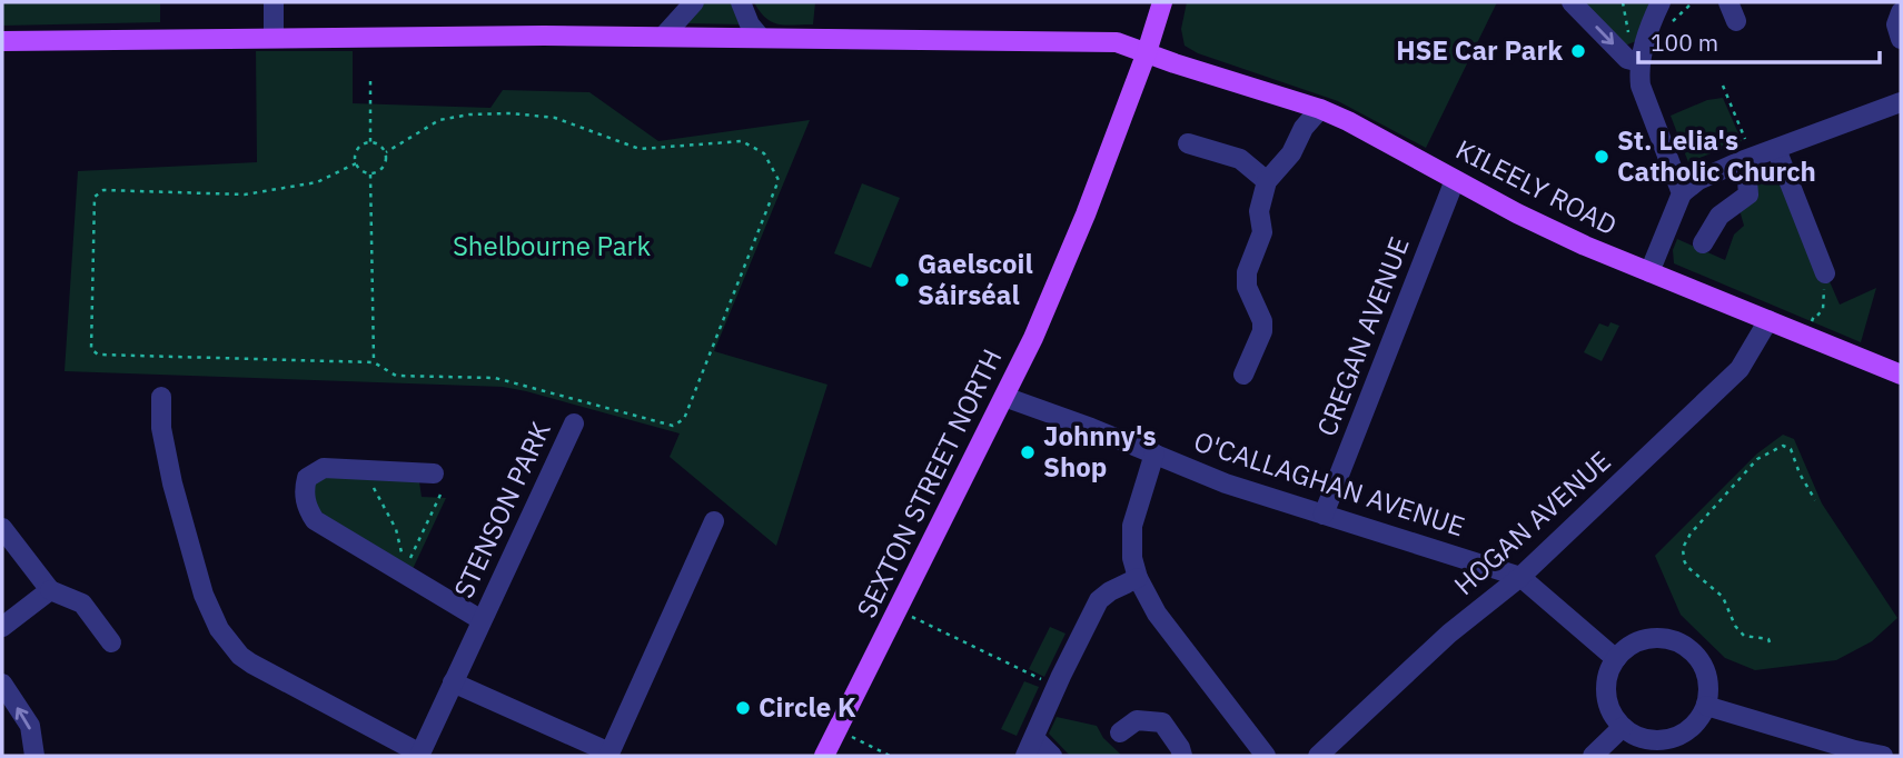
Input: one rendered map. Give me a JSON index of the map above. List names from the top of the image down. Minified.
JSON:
{"streets":{"main road":["KILEELY ROAD","SEXTON STREET NORTH"],"street":["CREGAN AVENUE","O'CALLAGHAN AVENUE","STENSON PARK","HOGAN AVENUE"]},"crossings":[["KILEELY ROAD","CREGAN AVENUE"],["KILEELY ROAD","SEXTON STREET NORTH"],["KILEELY ROAD","HOGAN AVENUE"],["CREGAN AVENUE","O'CALLAGHAN AVENUE"],["SEXTON STREET NORTH","O'CALLAGHAN AVENUE"],["O'CALLAGHAN AVENUE","HOGAN AVENUE"]],"parks":["Shelbourne Park"],"places":["HSE Car Park","St. Lelia's Catholic Church","Gaelscoil Sáirséal","Johnny's Shop","Circle K"],"scale_bar":"100 m"}
